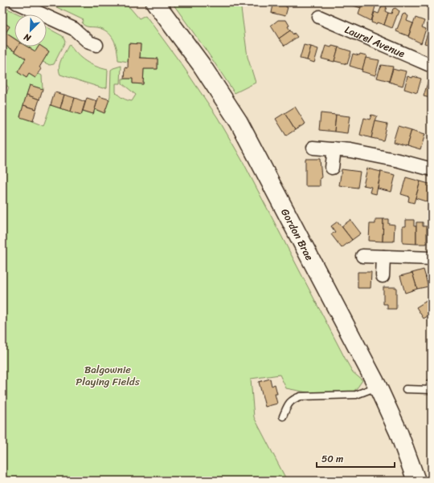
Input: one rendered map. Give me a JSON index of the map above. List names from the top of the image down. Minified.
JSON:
{"streets":{"main road":["Gordon Brae"],"street":["Laurel Avenue"]},"parks":["Balgownie Playing Fields"],"scale_bar":"50 m","north":"bottom left"}
